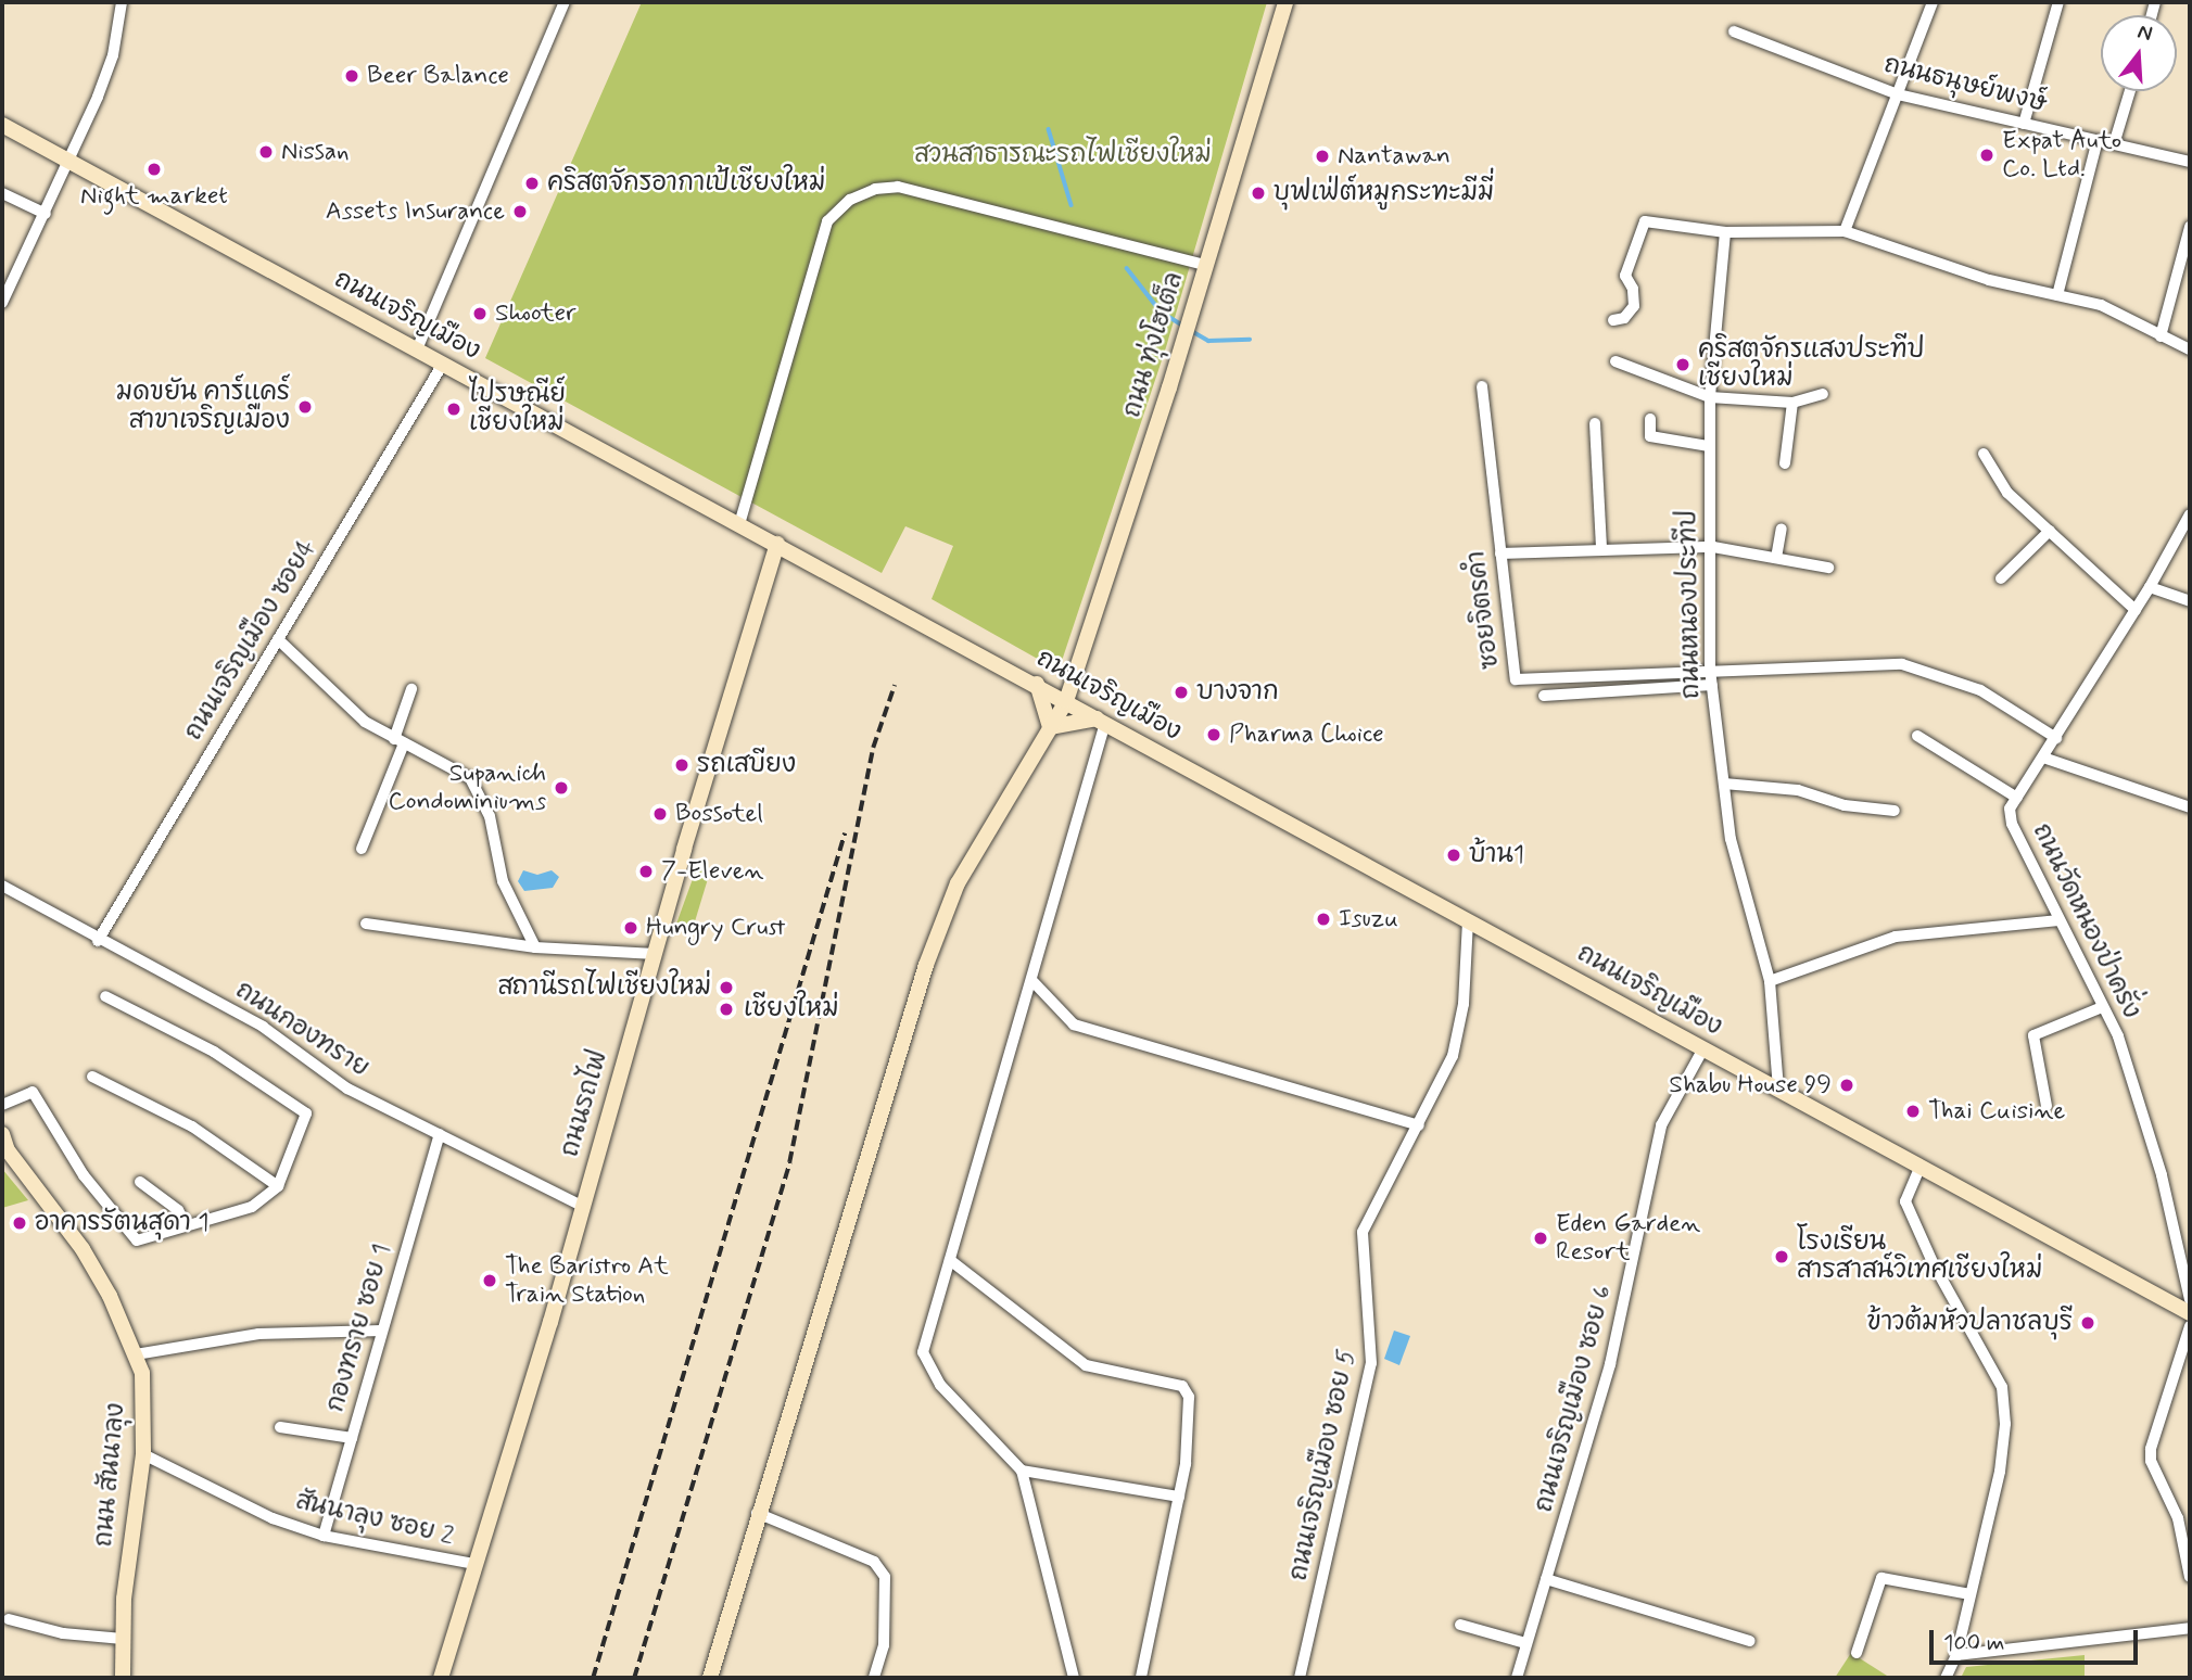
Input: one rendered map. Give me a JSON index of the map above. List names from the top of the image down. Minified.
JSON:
{"streets":{"main road":["ถนนเจริญเมือง","ถนน ทุ่งโฮเต็ล","ถนนรถไฟ","ถนน สันนาลุง"],"street":["ถนนธนุษย์พงษ์","ถนนหนองประทีป","ซอยจิตรคำ","ถนนเจริญเมือง ซอย4","ถนนวัดหนองป่าครั่ง","ถนนกองทราย","กองทราย ซอย 1","ถนนเจริญเมือง ซอย 6","ถนนเจริญเมือง ซอย 5","สันนาลุง ซอย 2"]},"crossings":[["ถนนเจริญเมือง","ถนน ทุ่งโฮเต็ล"],["ถนนเจริญเมือง","ถนนหนองประทีป"],["ถนนเจริญเมือง","ถนนเจริญเมือง ซอย4"],["ถนนเจริญเมือง","ถนนรถไฟ"],["ถนนเจริญเมือง","ถนนเจริญเมือง ซอย 6"],["ถนนเจริญเมือง","ถนนเจริญเมือง ซอย 5"],["ถนนหนองประทีป","ซอยจิตรคำ"],["ถนนเจริญเมือง ซอย4","ถนนกองทราย"],["ถนนกองทราย","ถนนรถไฟ"],["ถนนกองทราย","กองทราย ซอย 1"],["ถนนรถไฟ","สันนาลุง ซอย 2"],["กองทราย ซอย 1","สันนาลุง ซอย 2"],["ถนน สันนาลุง","สันนาลุง ซอย 2"]],"parks":["สวนสาธารณะรถไฟเชียงใหม่"],"places":["Beer Balance","Nissan","Expat Auto Co. Ltd.","Nantawan","Night market","คริสตจักรอากาเป้เชียงใหม่","บุฟเฟ่ต์หมูกระทะมีมี่","Assets Insurance","Shooter","คริสตจักรแสงประทีป เชียงใหม่","มดขยัน คาร์แคร์ สาขาเจริญเมือง","ไปรษณีย์ เชียงใหม่","บางจาก","Pharma Choice","รถเสบียง","Supanich Condominiums","Bossotel","บ้าน1","7-Eleven","Isuzu","Hungry Crust","สถานีรถไฟเชียงใหม่","เชียงใหม่","Shabu House 99","Thai Cuisine","อาคารรัตนสุดา 1","Eden Garden Resort","โรงเรียน สารสาสน์วิเทศเชียงใหม่","The Baristro At Train Station","ข้าวต้มหัวปลาชลบุรี"],"scale_bar":"100 m","north":"top"}
